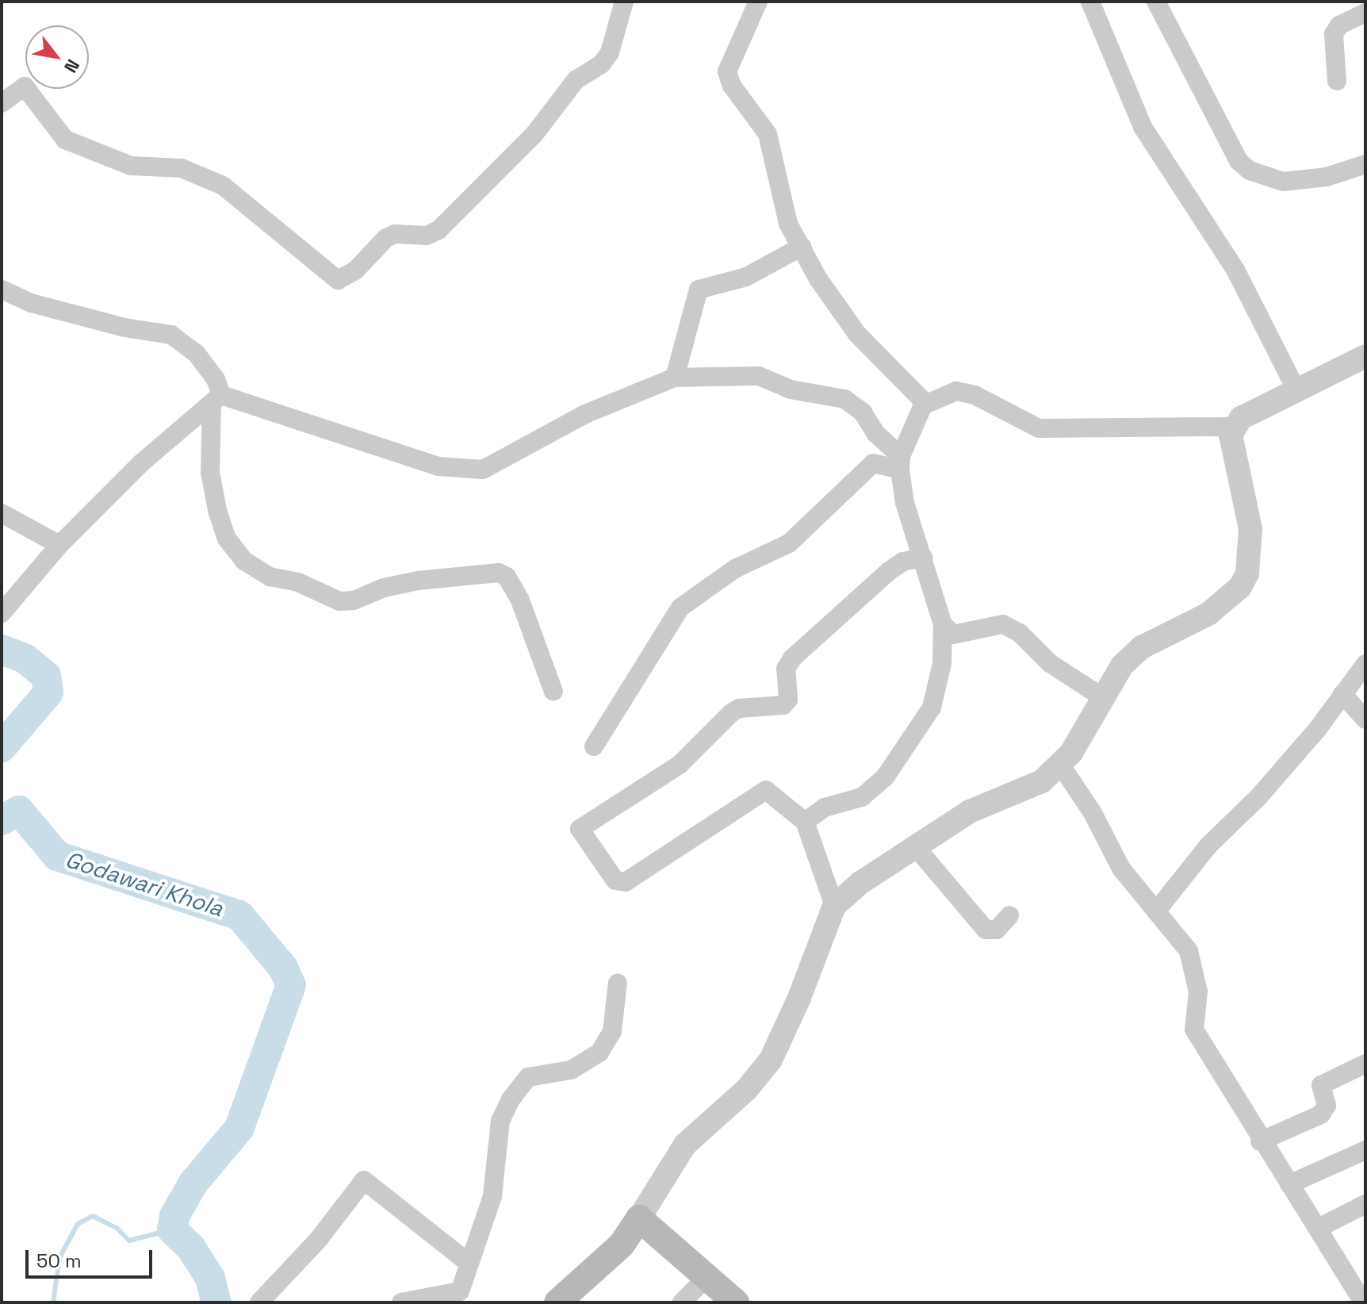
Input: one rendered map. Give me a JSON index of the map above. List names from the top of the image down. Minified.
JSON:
{"water":["Godawari Khola"],"scale_bar":"50 m","north":"bottom right"}
